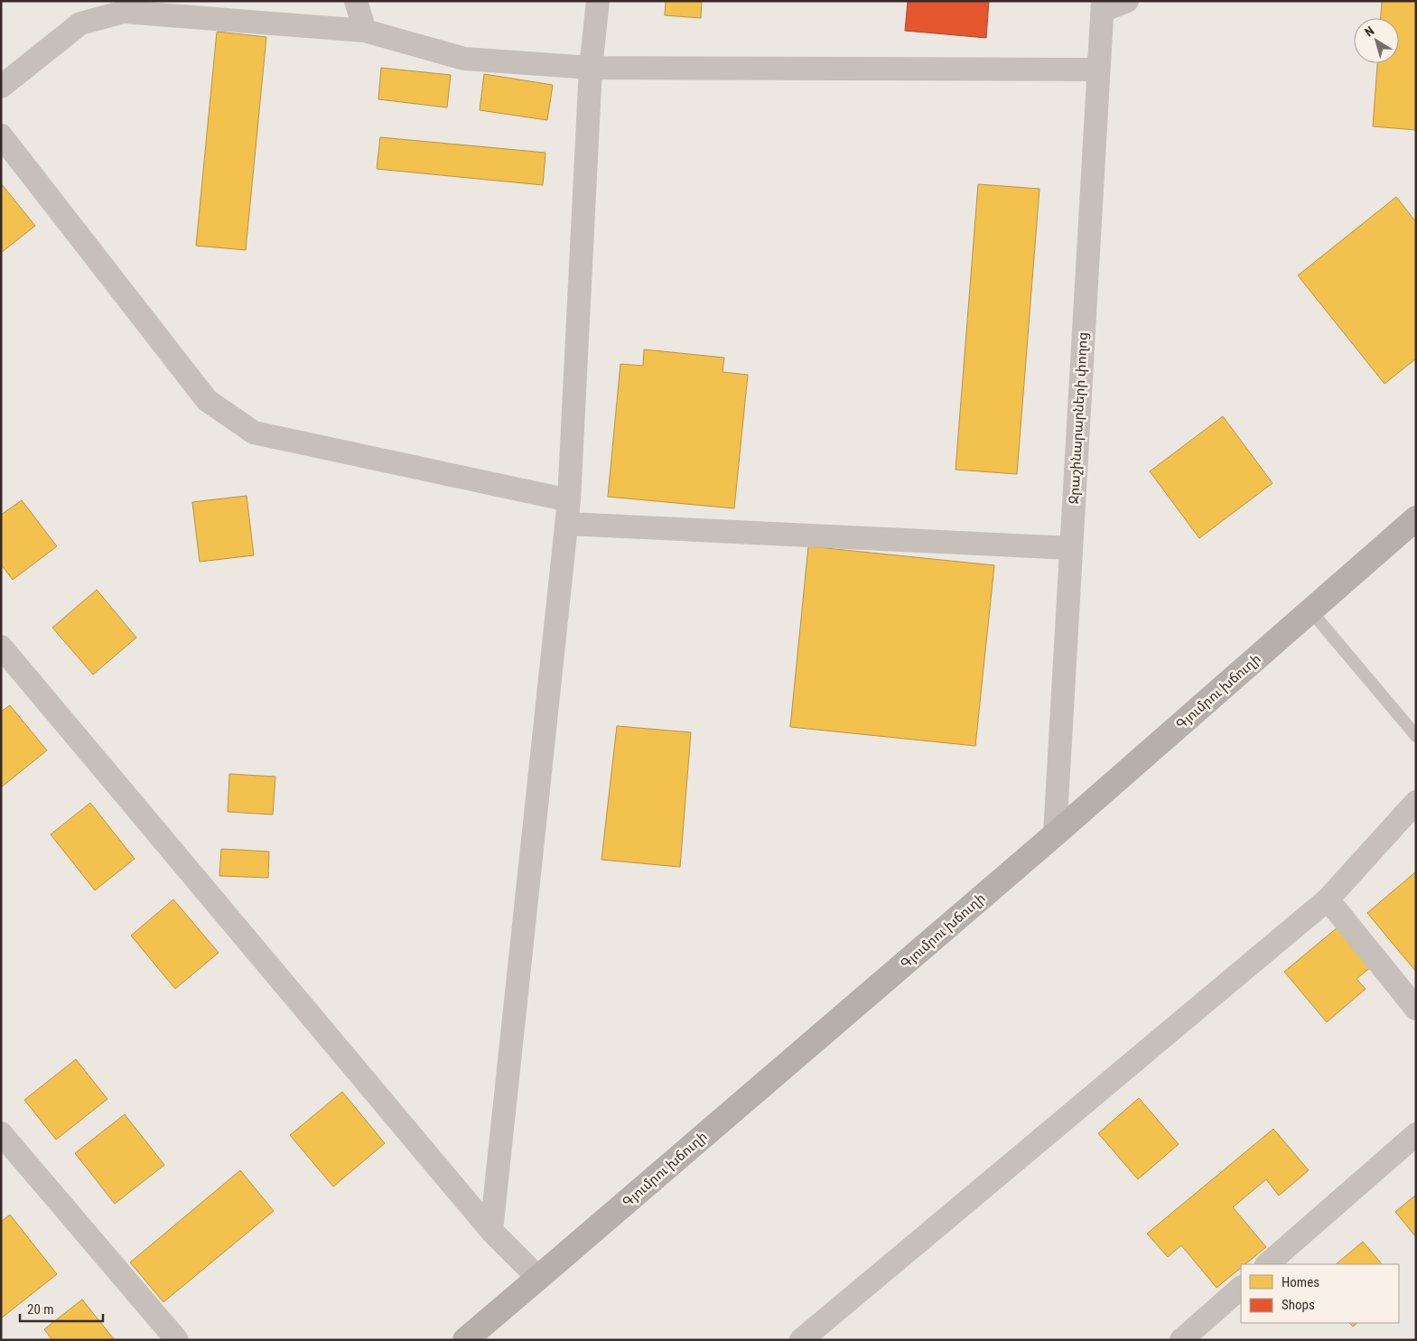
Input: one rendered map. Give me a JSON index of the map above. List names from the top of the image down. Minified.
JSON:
{"streets":{"main road":["Գյումրու խճուղի"],"street":["Ջրաշինարարների փողոց"]},"crossings":[["Ջրաշինարարների փողոց","Գյումրու խճուղի"]],"legend":["Homes","Shops"],"scale_bar":"20 m","north":"top left"}
